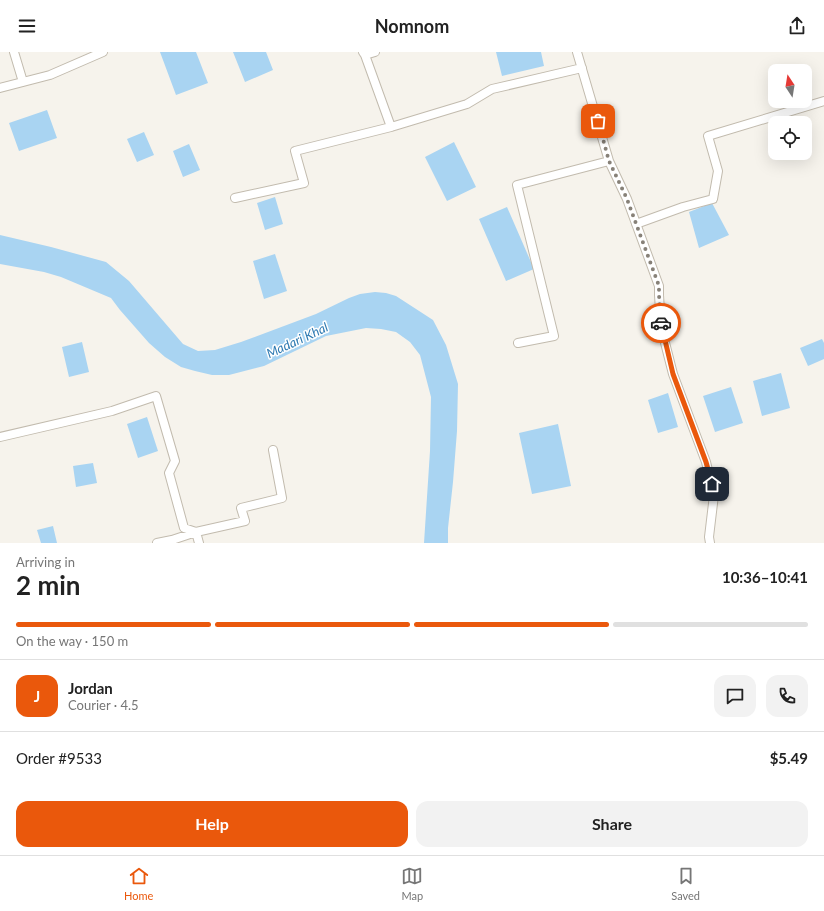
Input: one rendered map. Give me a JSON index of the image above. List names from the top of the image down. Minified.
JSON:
{"water":["Madari Khal"],"north":"top","page":{"header":"Nomnom","heading":["2 min","Arriving in","10:36–10:41"],"panel":["Jordan","Courier · 4.5","Order #9533","$5.49"],"bar":"On the way · 150 m","round":"J","buttons":["Help","Share"],"tabs":["Home","Map","Saved"]}}
